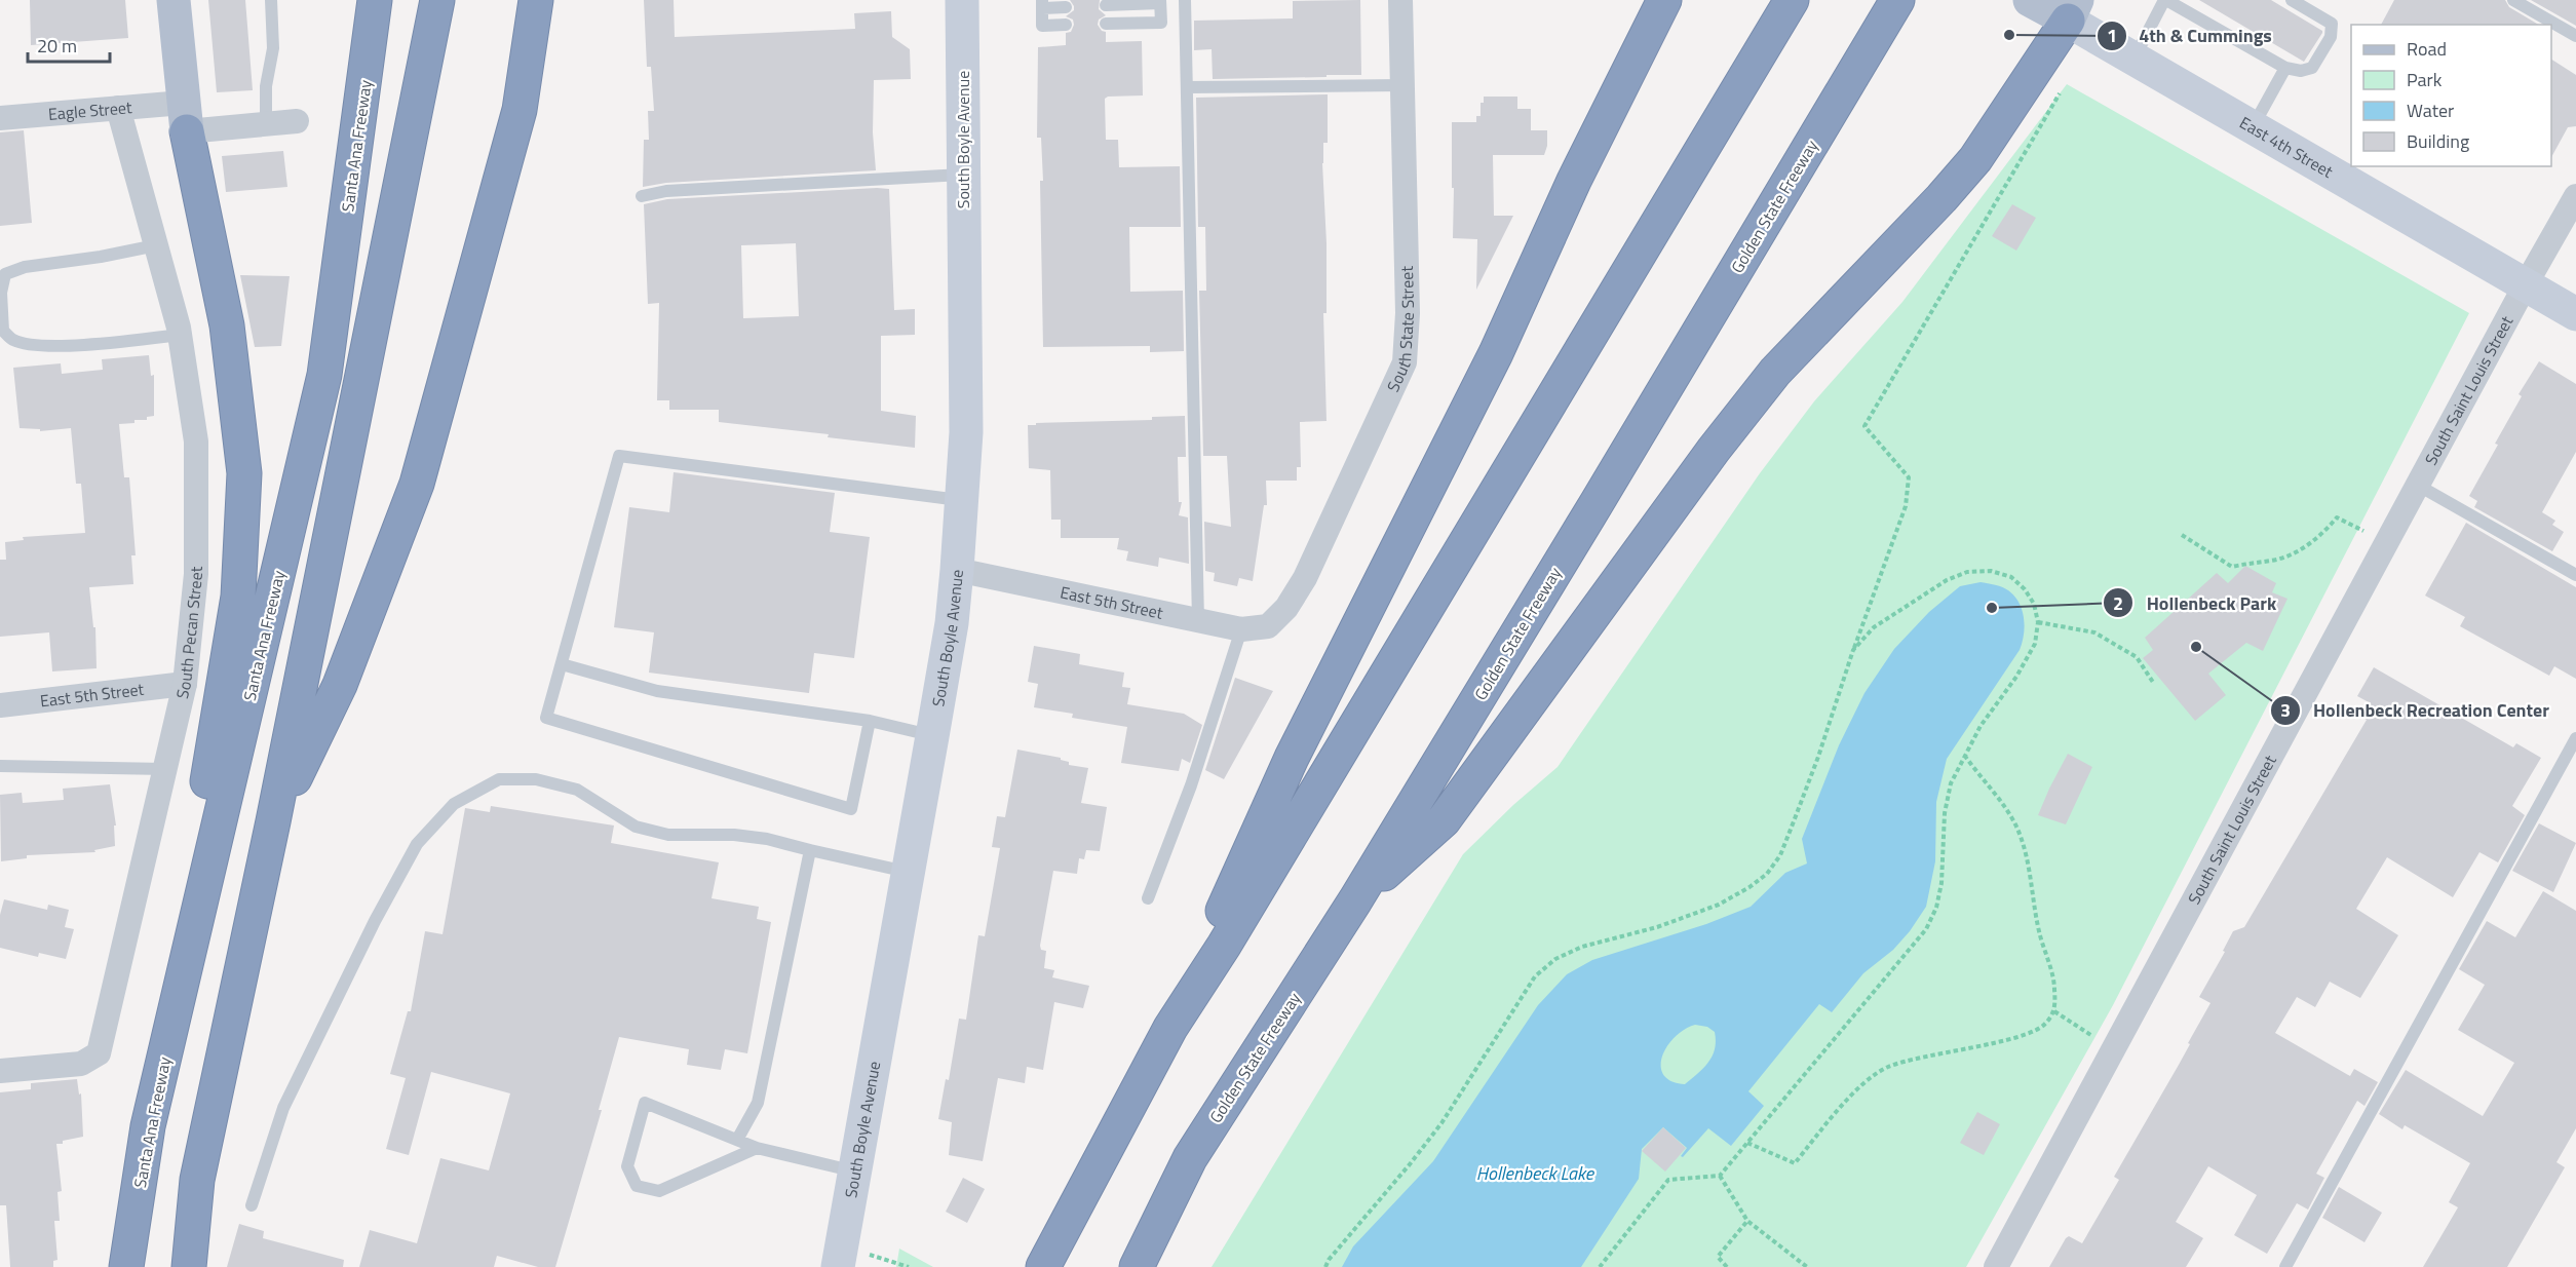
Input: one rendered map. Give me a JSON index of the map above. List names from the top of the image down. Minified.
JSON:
{"streets":{"highway":["Santa Ana Freeway","Golden State Freeway"],"main road":["South Boyle Avenue","East 4th Street"],"street":["Eagle Street","South State Street","South Saint Louis Street","East 5th Street","South Pecan Street"]},"crossings":[["Eagle Street","South Pecan Street"],["South Boyle Avenue","East 5th Street"],["East 4th Street","South Saint Louis Street"],["South State Street","East 5th Street"],["East 5th Street","South Pecan Street"]],"water":["Hollenbeck Lake"],"places":["4th & Cummings","Hollenbeck Park","Hollenbeck Recreation Center"],"legend":["Road","Park","Water","Building"],"scale_bar":"20 m"}
